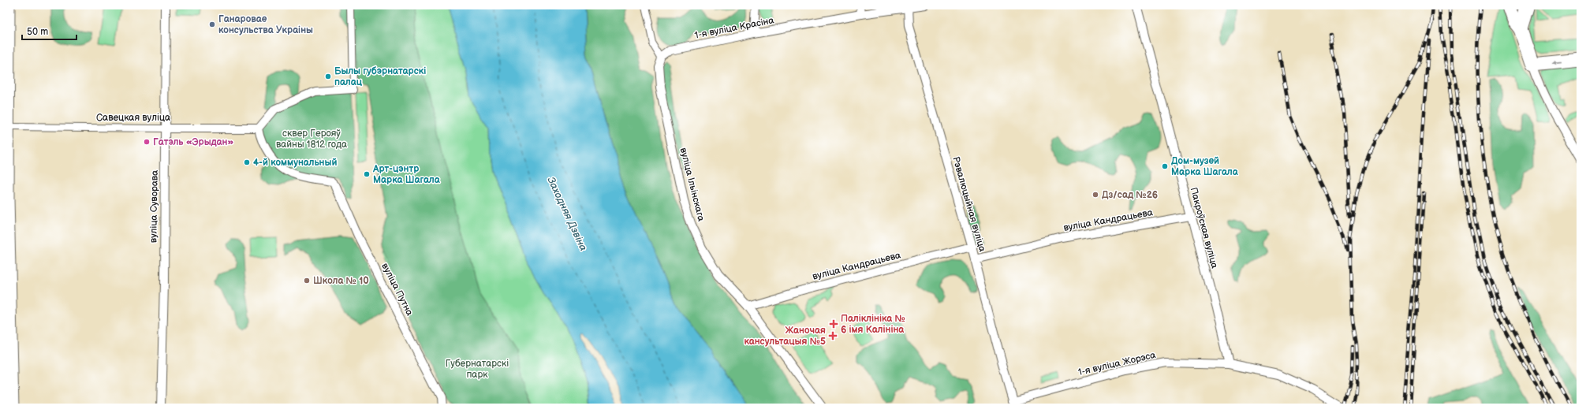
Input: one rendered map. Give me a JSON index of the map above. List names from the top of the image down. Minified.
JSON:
{"streets":{"street":["1-я вуліца Красіна","Савецкая вуліца","вуліца Ільінскага","Рэвалюцыйная вуліца","вуліца Суворава","вуліца Кандрацьева","Пакроўская вуліца","вуліца Путна","1-я вуліца Жорэса"]},"crossings":[["1-я вуліца Красіна","вуліца Ільінскага"],["1-я вуліца Красіна","Рэвалюцыйная вуліца"],["Савецкая вуліца","вуліца Суворава"],["Савецкая вуліца","вуліца Путна"],["вуліца Ільінскага","вуліца Кандрацьева"],["Рэвалюцыйная вуліца","вуліца Кандрацьева"],["Рэвалюцыйная вуліца","1-я вуліца Жорэса"],["вуліца Кандрацьева","Пакроўская вуліца"],["Пакроўская вуліца","1-я вуліца Жорэса"]],"water":["Заходняя Дзвіна"],"parks":["сквер Герояў вайны 1812 года","Губернатарскі парк"],"places":{"other":["Ганаровае консульства Украіны","Былы губэрнатарскі палац","Гатэль «Эрыдан»","4-й коммунальный","Дом-музей Марка Шагала","Арт-цэнтр Марка Шагала","Дз/сад №26","Школа № 10"],"health":["Паліклініка № 6 імя Калініна","Жаночая кансультацыя №5"]},"scale_bar":"50 m"}
